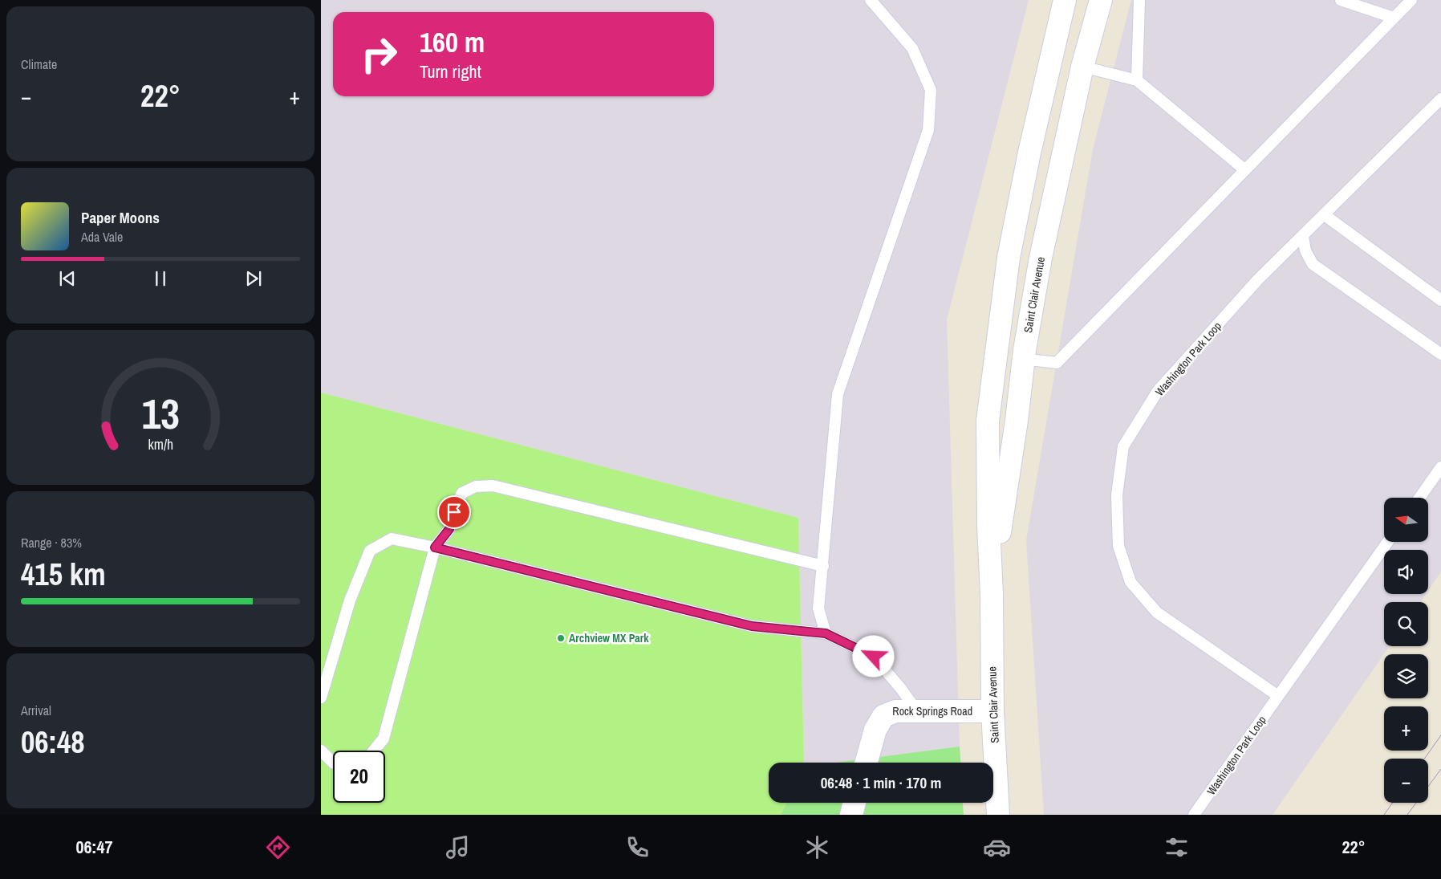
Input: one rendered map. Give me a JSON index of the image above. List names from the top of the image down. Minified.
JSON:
{"streets":{"main road":["Saint Clair Avenue","Rock Springs Road"],"lane":["Washington Park Loop"]},"crossings":[["Saint Clair Avenue","Rock Springs Road"]],"places":["Archview MX Park"],"north":"left","page":{"tile":["Climate",["Range · 83%","415 km"],["Arrival","06:48"]],"turn":["160 m","Turn right"],"heat":["−","22°","+"],"song":["Paper Moons","Ada Vale"],"map_buttons":["+","−"],"limit":"20","trip":"06:48 · 1 min · 170 m","tabs":["06:47","22°"],"gauge":["13","km/h"]}}
